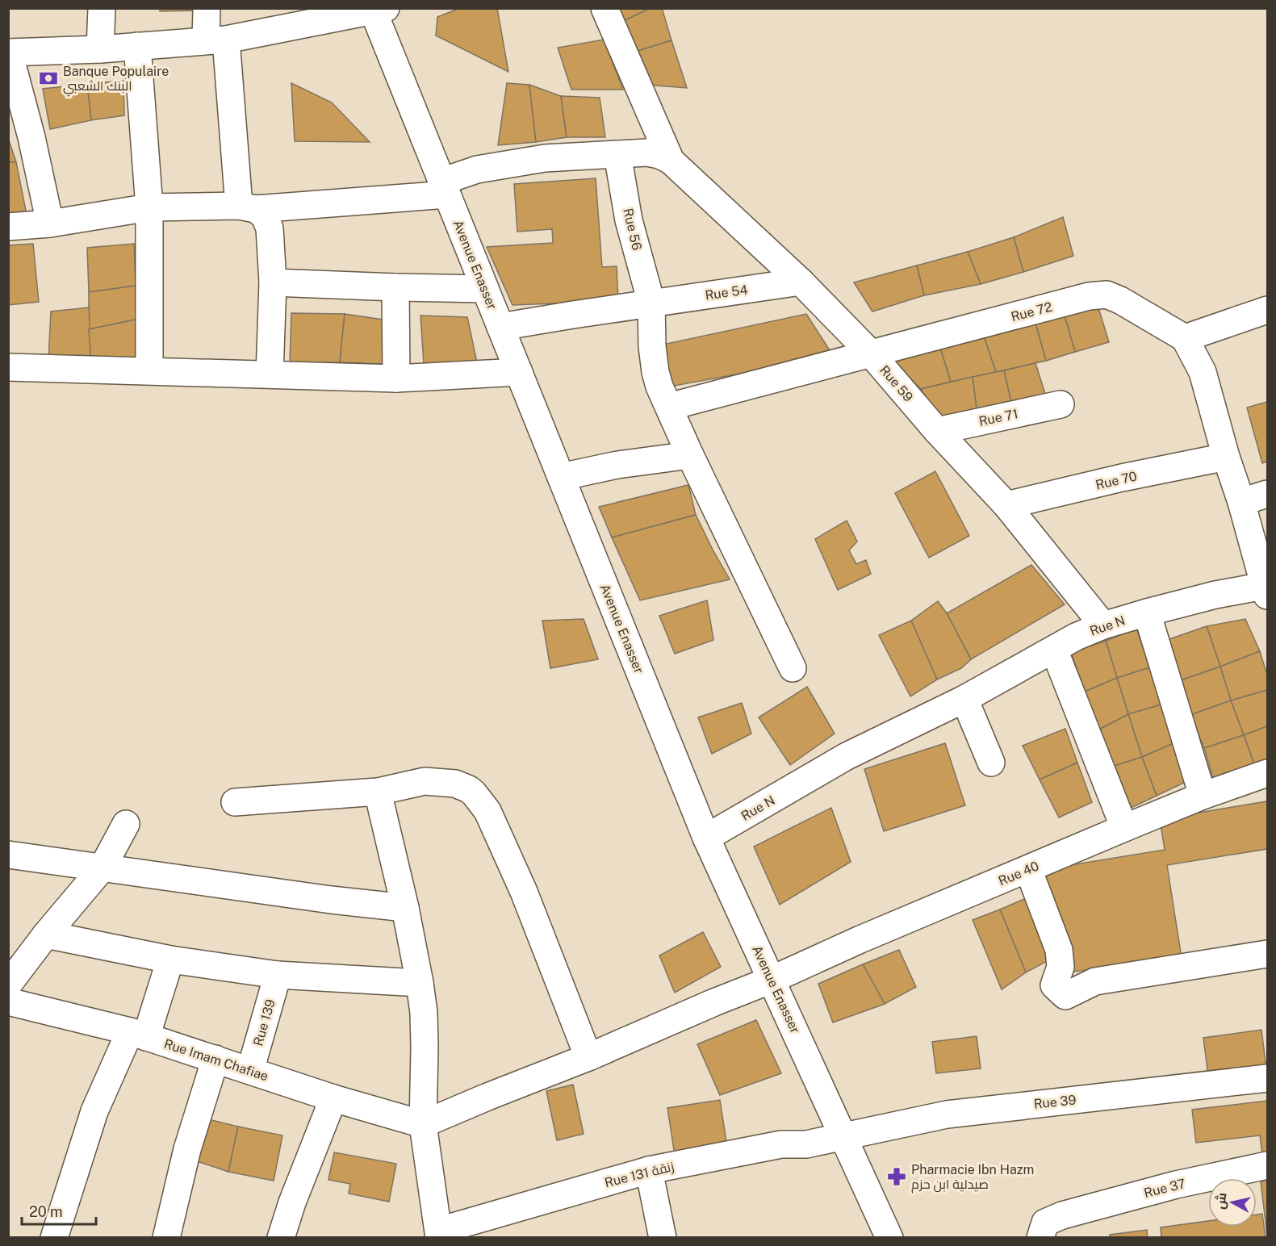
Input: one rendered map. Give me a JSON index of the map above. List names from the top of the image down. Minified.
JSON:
{"streets":{"street":["Rue 56","Avenue Enasser","Rue 54","Rue 72","Rue 59","Rue 71","Rue 70","Rue N","Rue 40","Rue 139","Rue Imam Chafiae","Rue 39","Rue 131 زنقة","Rue 37"]},"crossings":[["Rue 56","Rue 54"],["Rue 56","Rue 72"],["Avenue Enasser","Rue 54"],["Avenue Enasser","Rue N"],["Avenue Enasser","Rue 40"],["Avenue Enasser","Rue 39"],["Avenue Enasser","Rue 131 زنقة"],["Rue 54","Rue 59"],["Rue 72","Rue 59"],["Rue 59","Rue 71"],["Rue 59","Rue 70"],["Rue 59","Rue N"],["Rue 40","Rue Imam Chafiae"],["Rue 139","Rue Imam Chafiae"],["Rue 39","Rue 131 زنقة"]],"places":{"bank":["Banque Populaire البنك الشعبي"],"pharmacy":["Pharmacie Ibn Hazm صيدلية ابن حزم"]},"scale_bar":"20 m","north":"left"}
